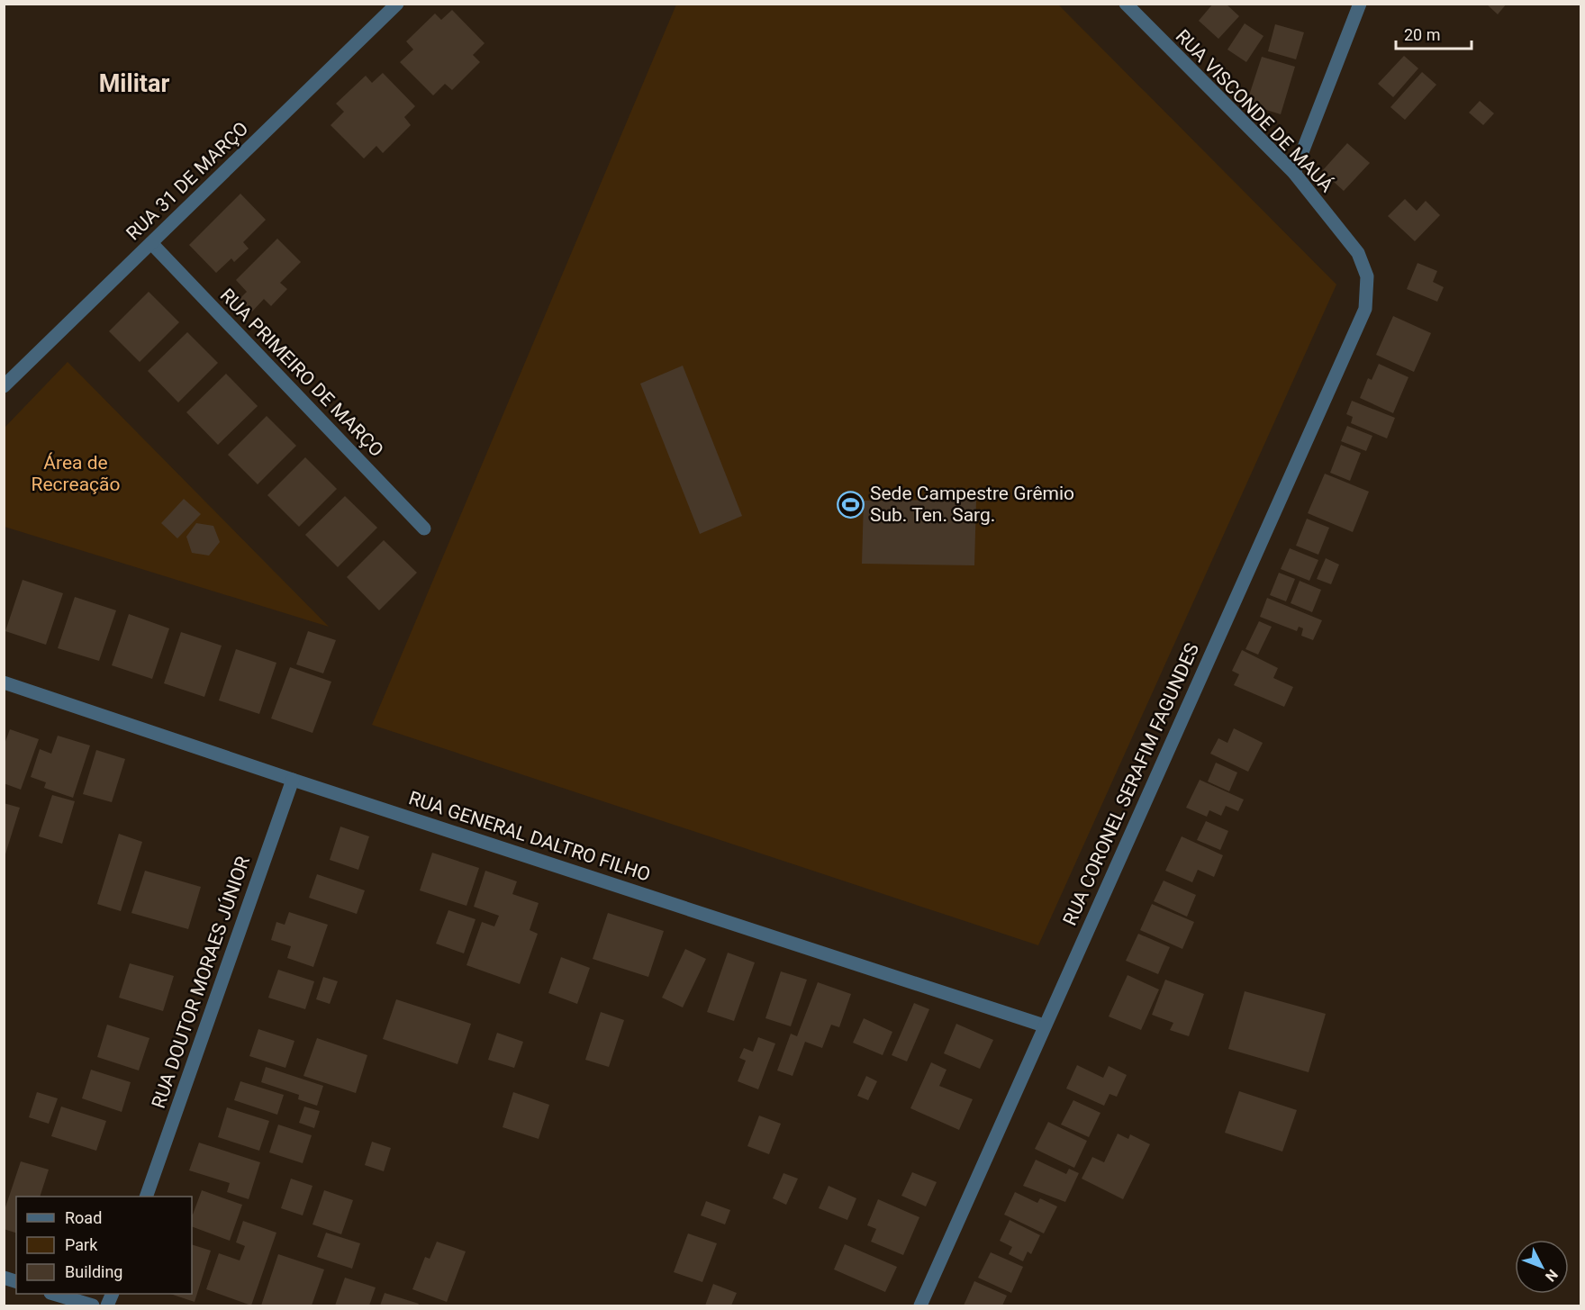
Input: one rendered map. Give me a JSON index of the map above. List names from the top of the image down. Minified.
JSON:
{"streets":{"street":["RUA VISCONDE DE MAUÁ","RUA 31 DE MARÇO","RUA PRIMEIRO DE MARÇO","RUA CORONEL SERAFIM FAGUNDES","RUA GENERAL DALTRO FILHO","RUA DOUTOR MORAES JÚNIOR"]},"crossings":[["RUA VISCONDE DE MAUÁ","RUA CORONEL SERAFIM FAGUNDES"],["RUA 31 DE MARÇO","RUA PRIMEIRO DE MARÇO"],["RUA CORONEL SERAFIM FAGUNDES","RUA GENERAL DALTRO FILHO"],["RUA GENERAL DALTRO FILHO","RUA DOUTOR MORAES JÚNIOR"]],"districts":["Militar"],"parks":["Área de Recreação"],"places":{"sports":["Sede Campestre Grêmio Sub. Ten. Sarg."]},"legend":["Road","Park","Building"],"scale_bar":"20 m","north":"bottom right"}
